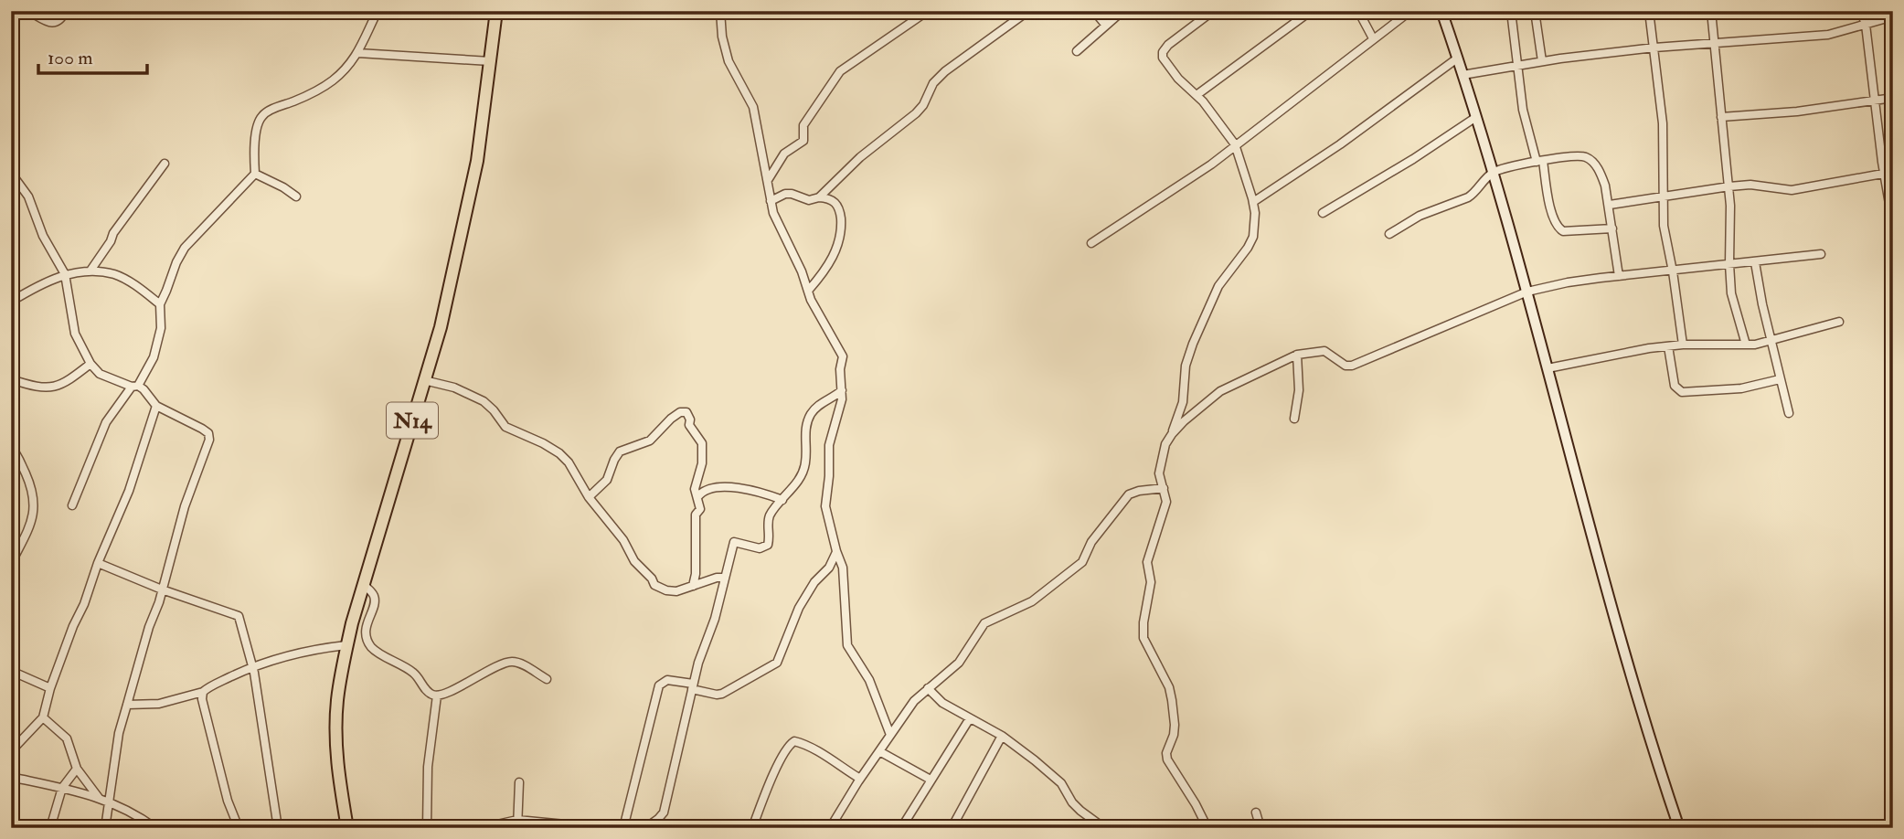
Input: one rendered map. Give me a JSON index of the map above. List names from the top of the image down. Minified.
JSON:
{"streets":{"main road":["N14"]},"scale_bar":"100 m"}
